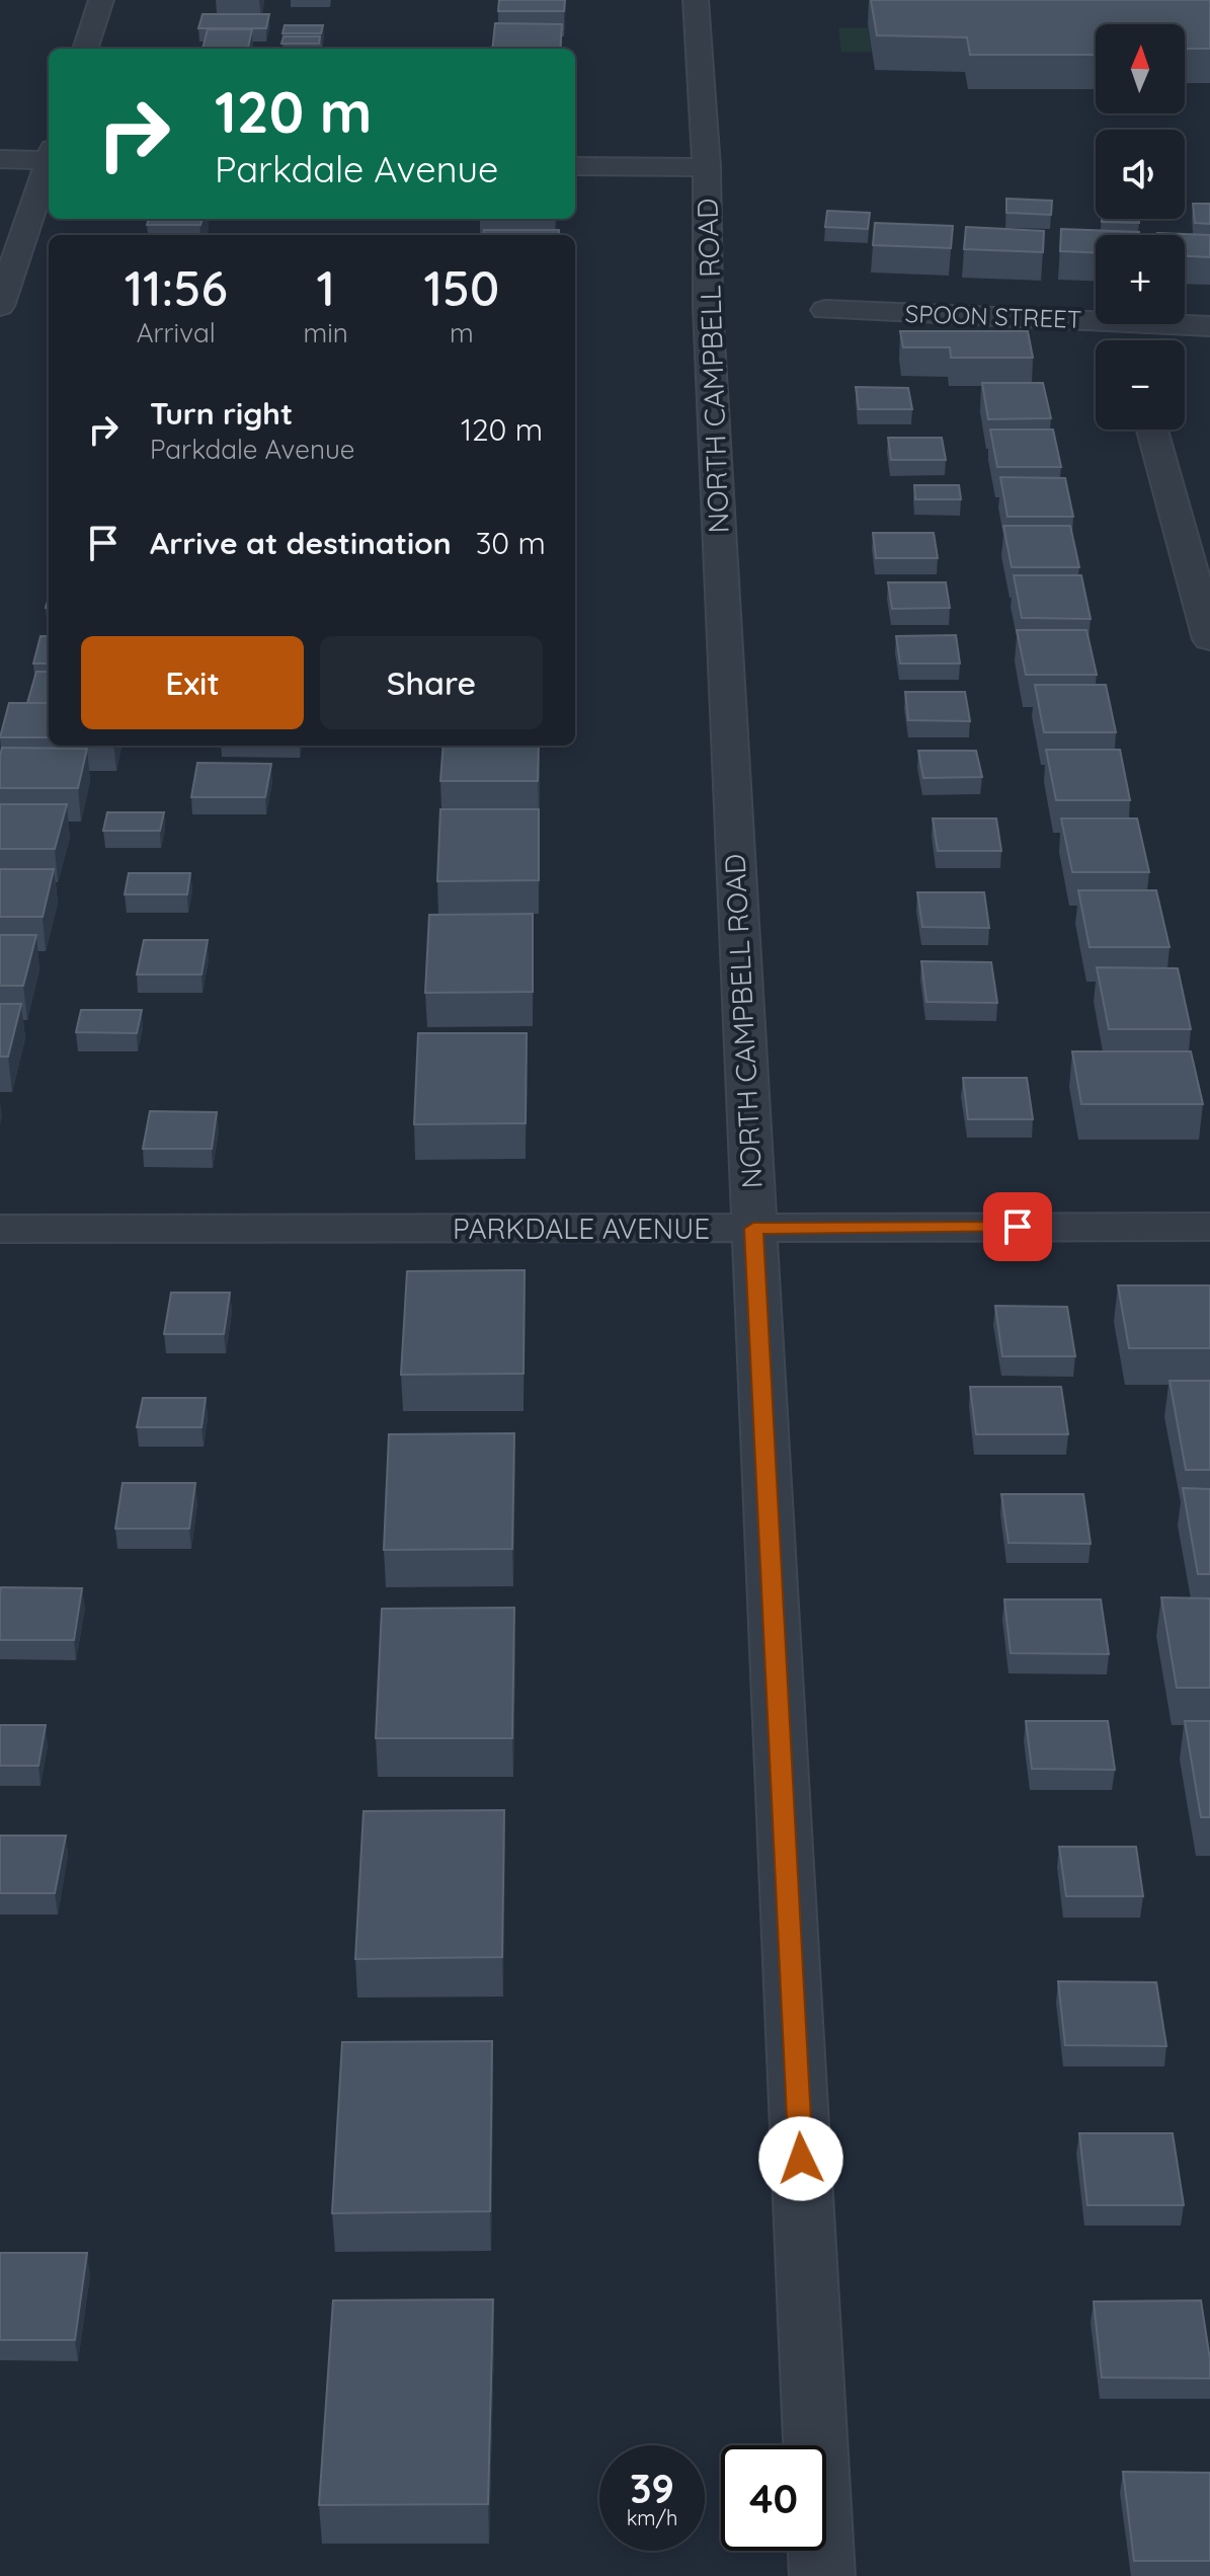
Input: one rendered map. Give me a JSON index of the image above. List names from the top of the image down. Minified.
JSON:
{"streets":{"street":["SPOON STREET","NORTH CAMPBELL ROAD","PARKDALE AVENUE"]},"crossings":[["NORTH CAMPBELL ROAD","PARKDALE AVENUE"]],"north":"top","page":{"map_buttons":["+","−"],"turn":["120 m","Parkdale Avenue"],"eta":["11:56","Arrival","1","min","150","m"],"list":[{"name":"Turn right","note":"Parkdale Avenue","value":"120 m"},{"name":"Arrive at destination","value":"30 m"}],"buttons":["Exit","Share"],"speed":"39 km/h","limit":"40"}}
